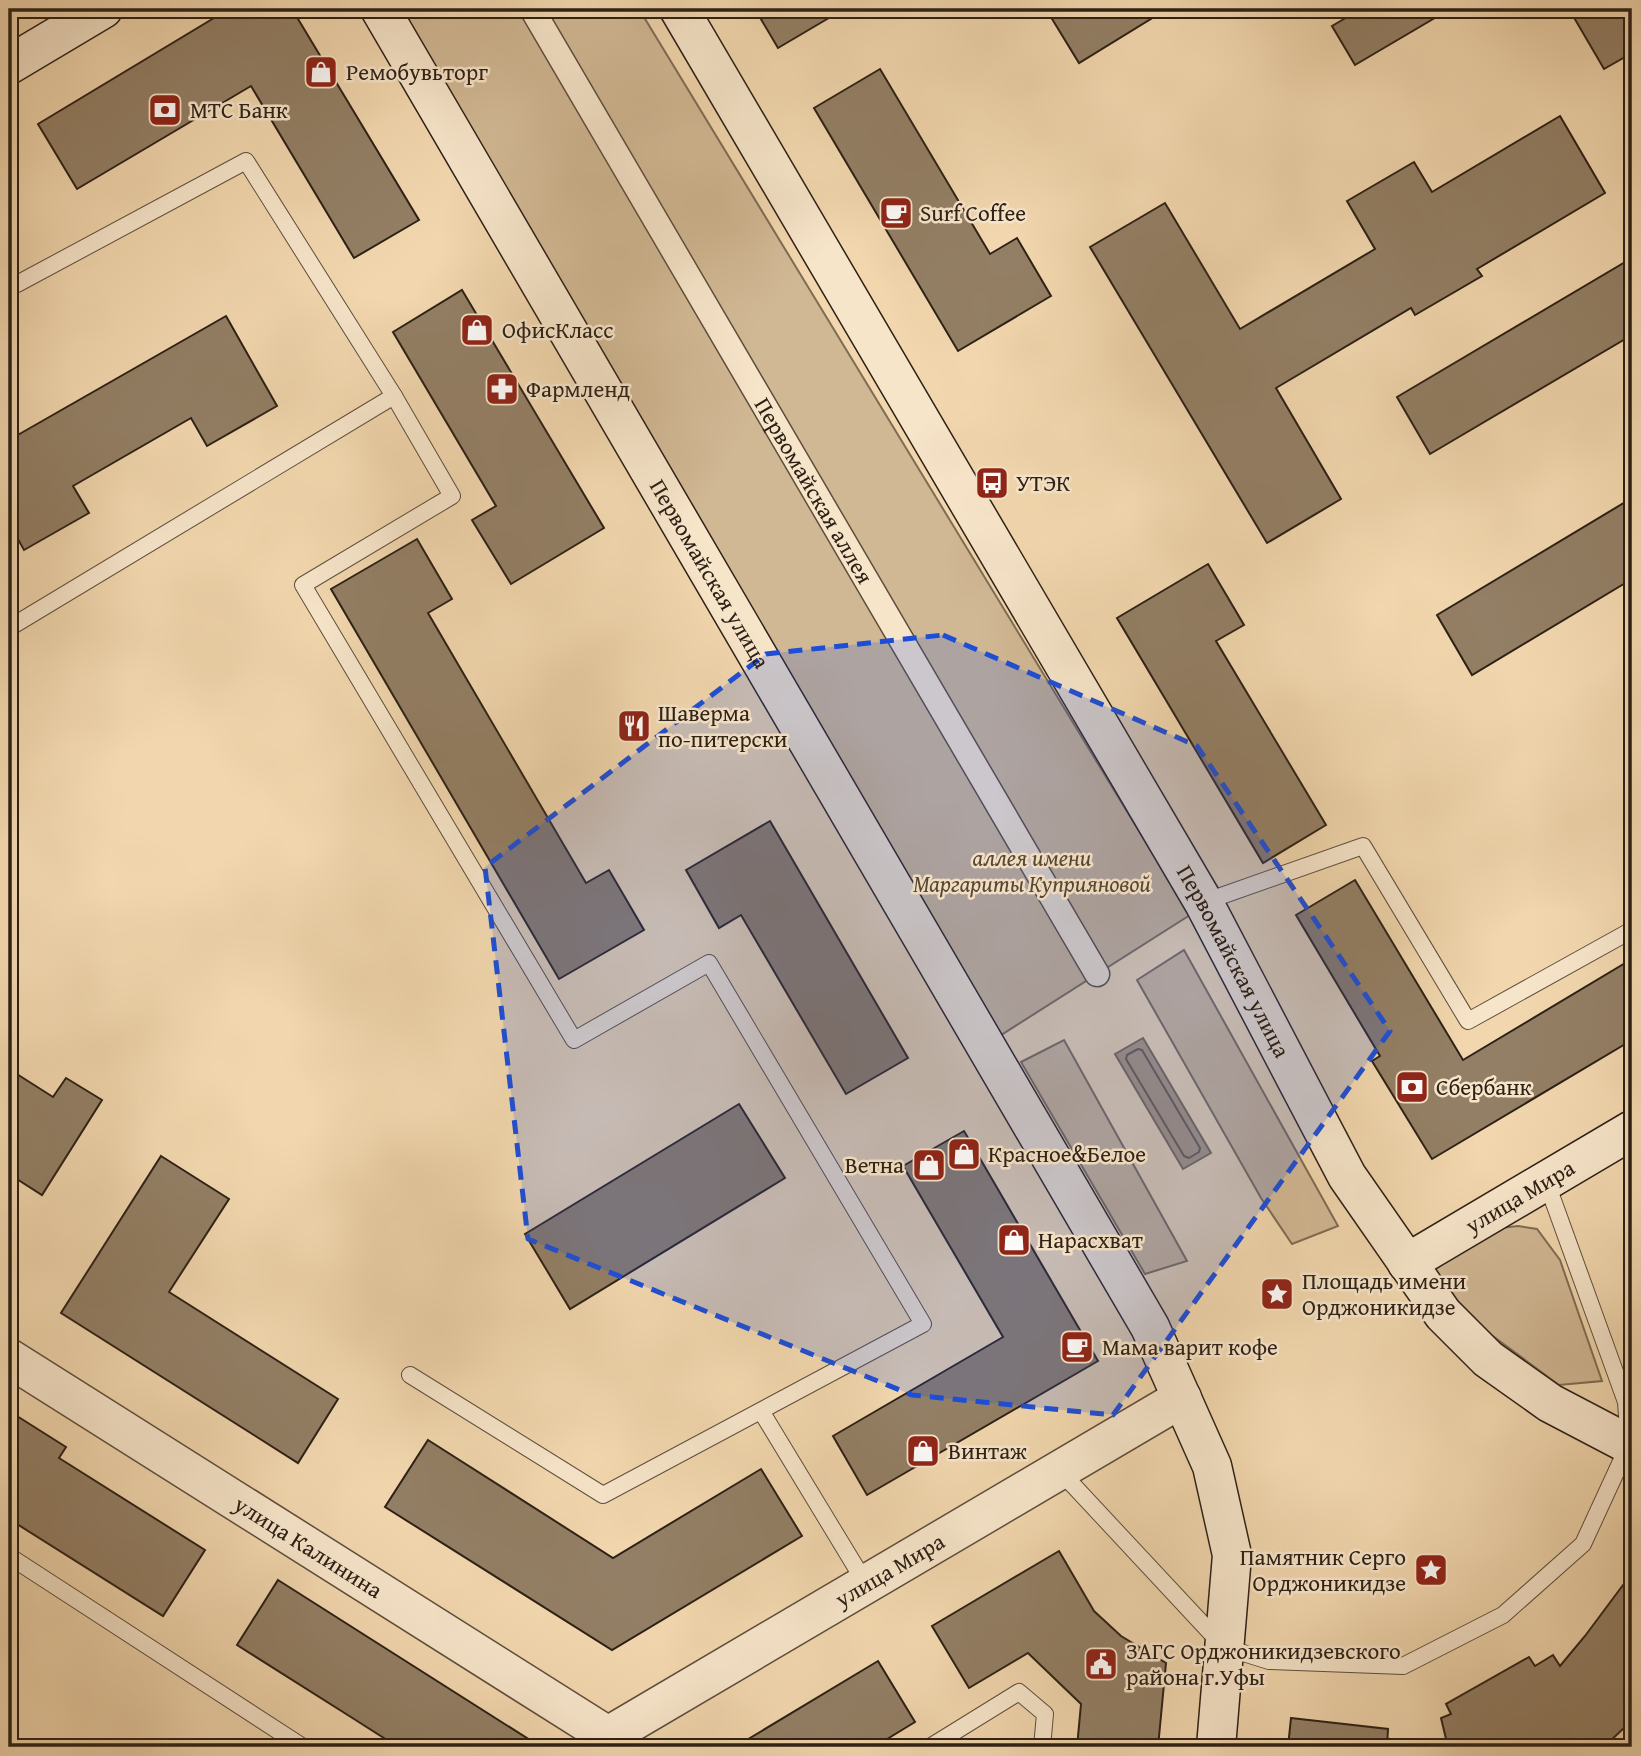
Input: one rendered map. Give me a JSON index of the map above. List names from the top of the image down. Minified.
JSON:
{"streets":{"main road":["Первомайская улица","улица Мира","улица Калинина"],"street":["Первомайская аллея"]},"crossings":[["Первомайская улица","улица Мира"],["улица Мира","улица Калинина"]],"parks":["аллея имени Маргариты Куприяновой"],"places":{"shop":["Ремобувьторг","ОфисКласс","Красное&Белое","Ветна","Нарасхват","Винтаж"],"bank":["МТС Банк","Сбербанк"],"cafe":["Surf Coffee","Мама варит кофе"],"pharmacy":["Фармленд"],"bus stop":["УТЭК"],"restaurant":["Шаверма по-питерски"],"place":["Площадь имени Орджоникидзе","Памятник Серго Орджоникидзе"],"public building":["ЗАГС Орджоникидзевского района г.Уфы"]}}
